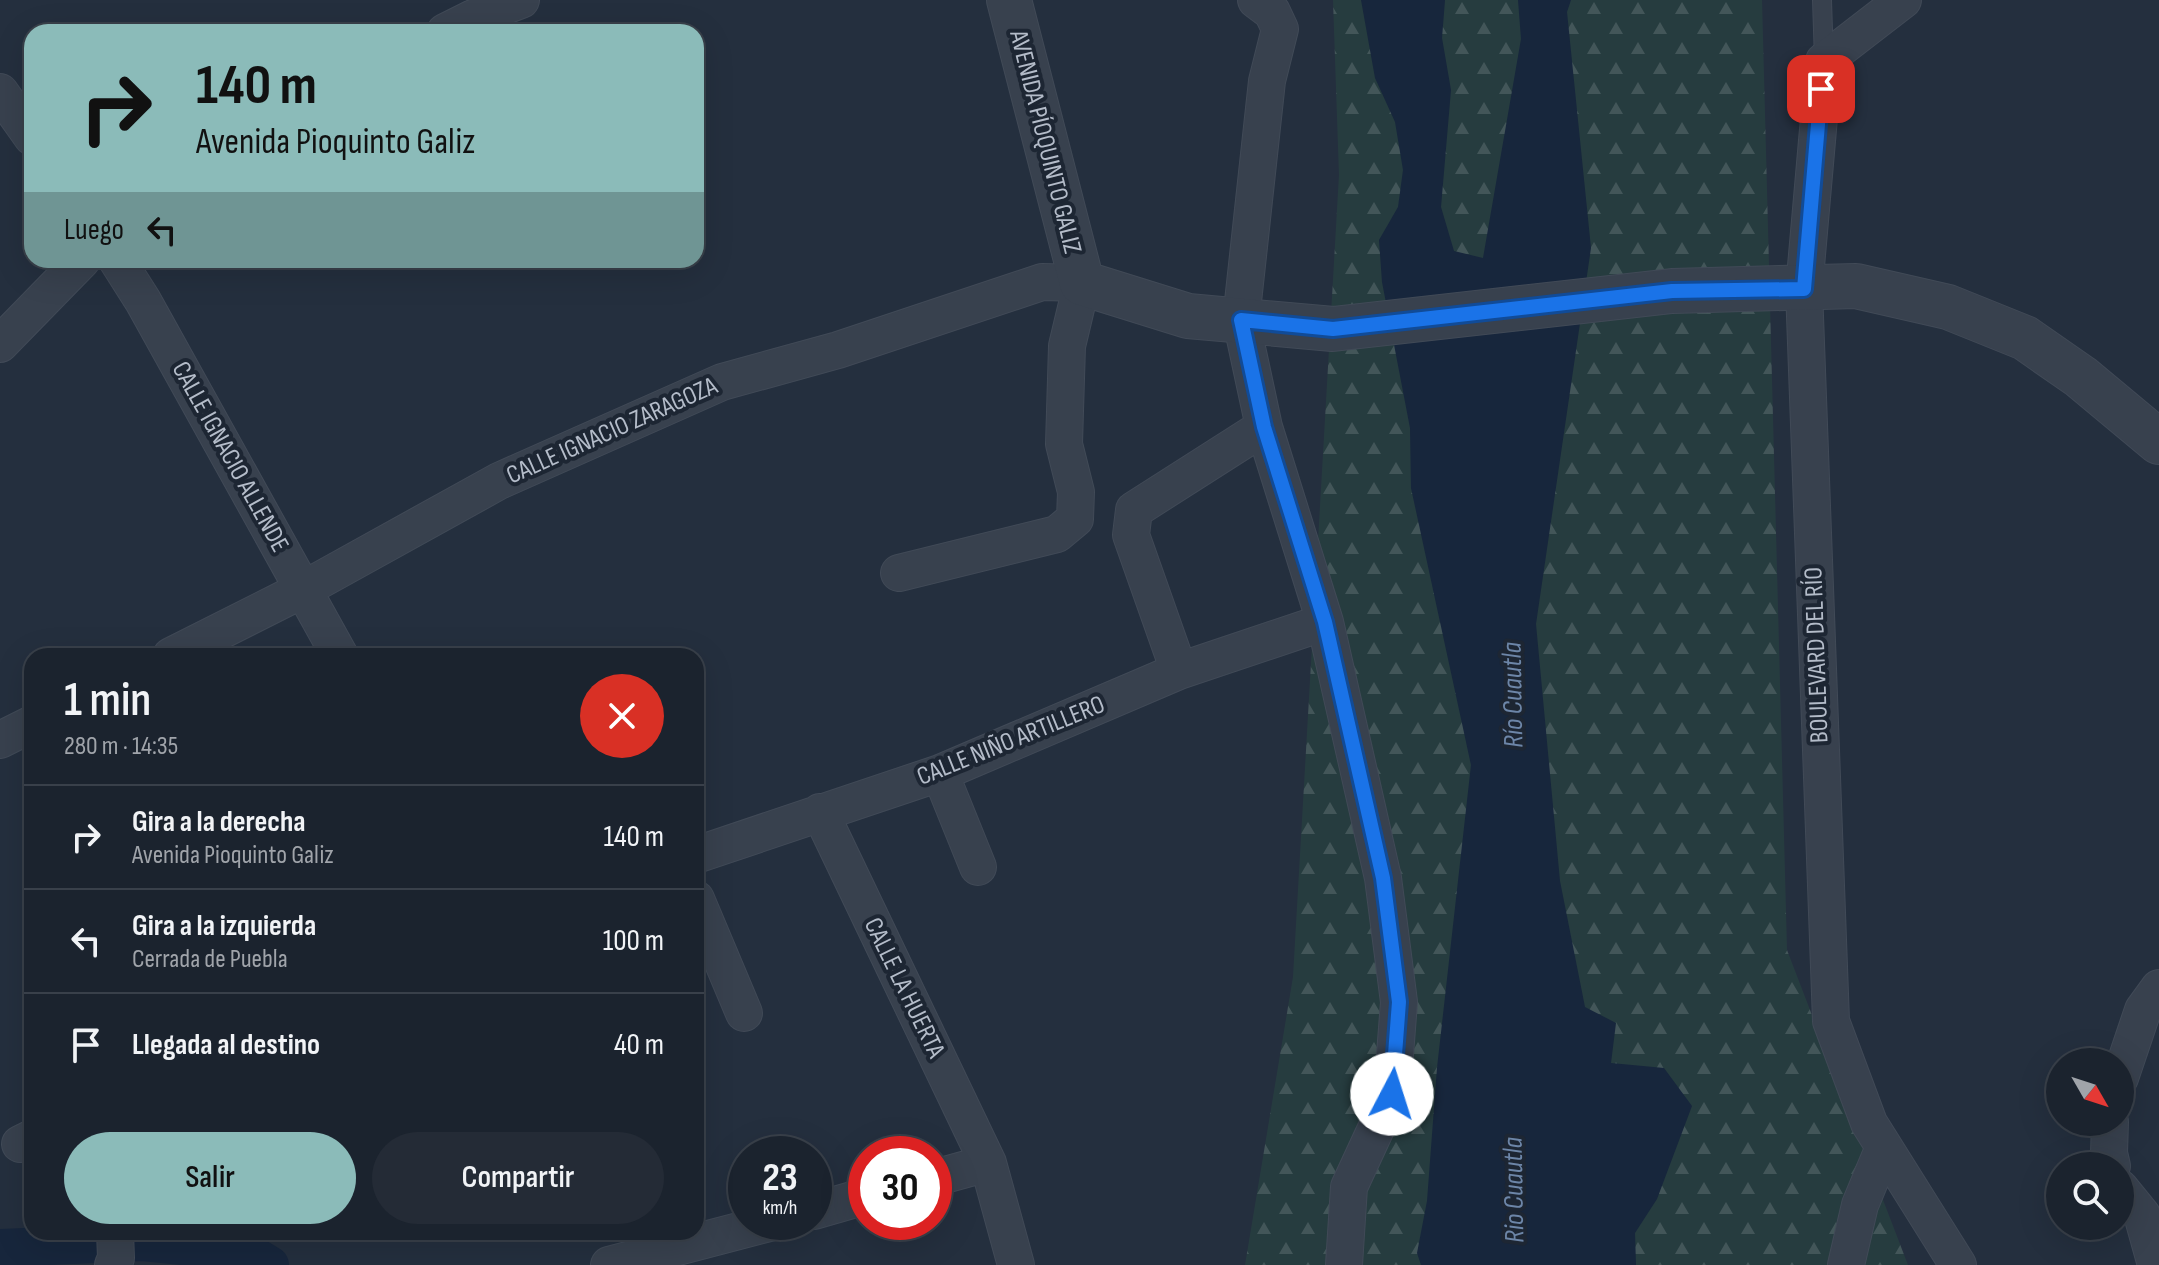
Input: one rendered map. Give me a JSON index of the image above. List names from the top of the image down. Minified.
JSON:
{"streets":{"street":["AVENIDA PÍOQUINTO GALIZ","CALLE IGNACIO ZARAGOZA","CALLE IGNACIO ALLENDE","BOULEVARD DEL RÍO","CALLE NIÑO ARTILLERO","CALLE LA HUERTA"]},"crossings":[["AVENIDA PÍOQUINTO GALIZ","CALLE IGNACIO ZARAGOZA"],["CALLE IGNACIO ZARAGOZA","CALLE IGNACIO ALLENDE"],["CALLE NIÑO ARTILLERO","CALLE LA HUERTA"]],"water":["Río Cuautla","Rio Cuautla"],"north":"bottom right","page":{"turn":["140 m","Avenida Pioquinto Galiz"],"then":"Luego","heading":["1 min","280 m · 14:35"],"list":[{"name":"Gira a la derecha","note":"Avenida Pioquinto Galiz","value":"140 m"},{"name":"Gira a la izquierda","note":"Cerrada de Puebla","value":"100 m"},{"name":"Llegada al destino","value":"40 m"}],"buttons":["Salir","Compartir"],"speed":"23 km/h","limit":"30"}}
